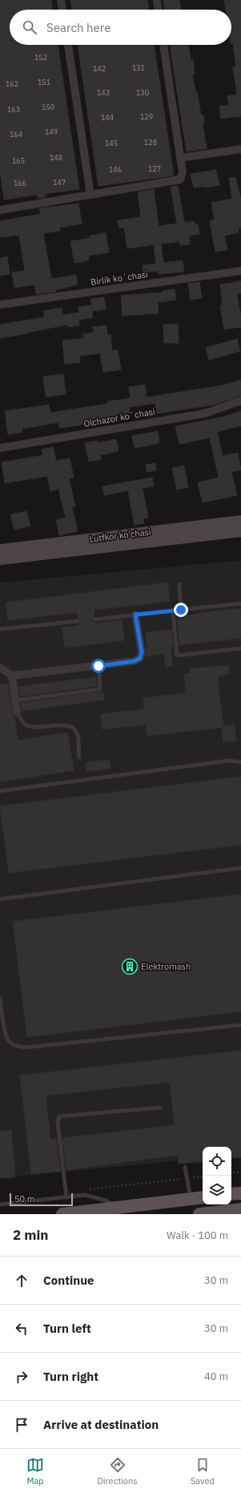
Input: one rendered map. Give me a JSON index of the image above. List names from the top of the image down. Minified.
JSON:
{"streets":{"main road":["Lutfkor ko'chasi"],"street":["Birlik koʻchasi","Olchazor koʻchasi"]},"places":{"building":["Elektromash"]},"house_numbers":["152","131","142","151","162","143","130","150","163","129","144","149","164","128","145","148","165","127","146","147","166"],"scale_bar":"50 m","page":{"search":"Search here","scale":"50 m","heading":["2 min","Walk · 100 m"],"list":[["Continue","30 m"],["Turn left","30 m"],["Turn right","40 m"],"Arrive at destination"],"nav":["Map","Directions","Saved"]}}
